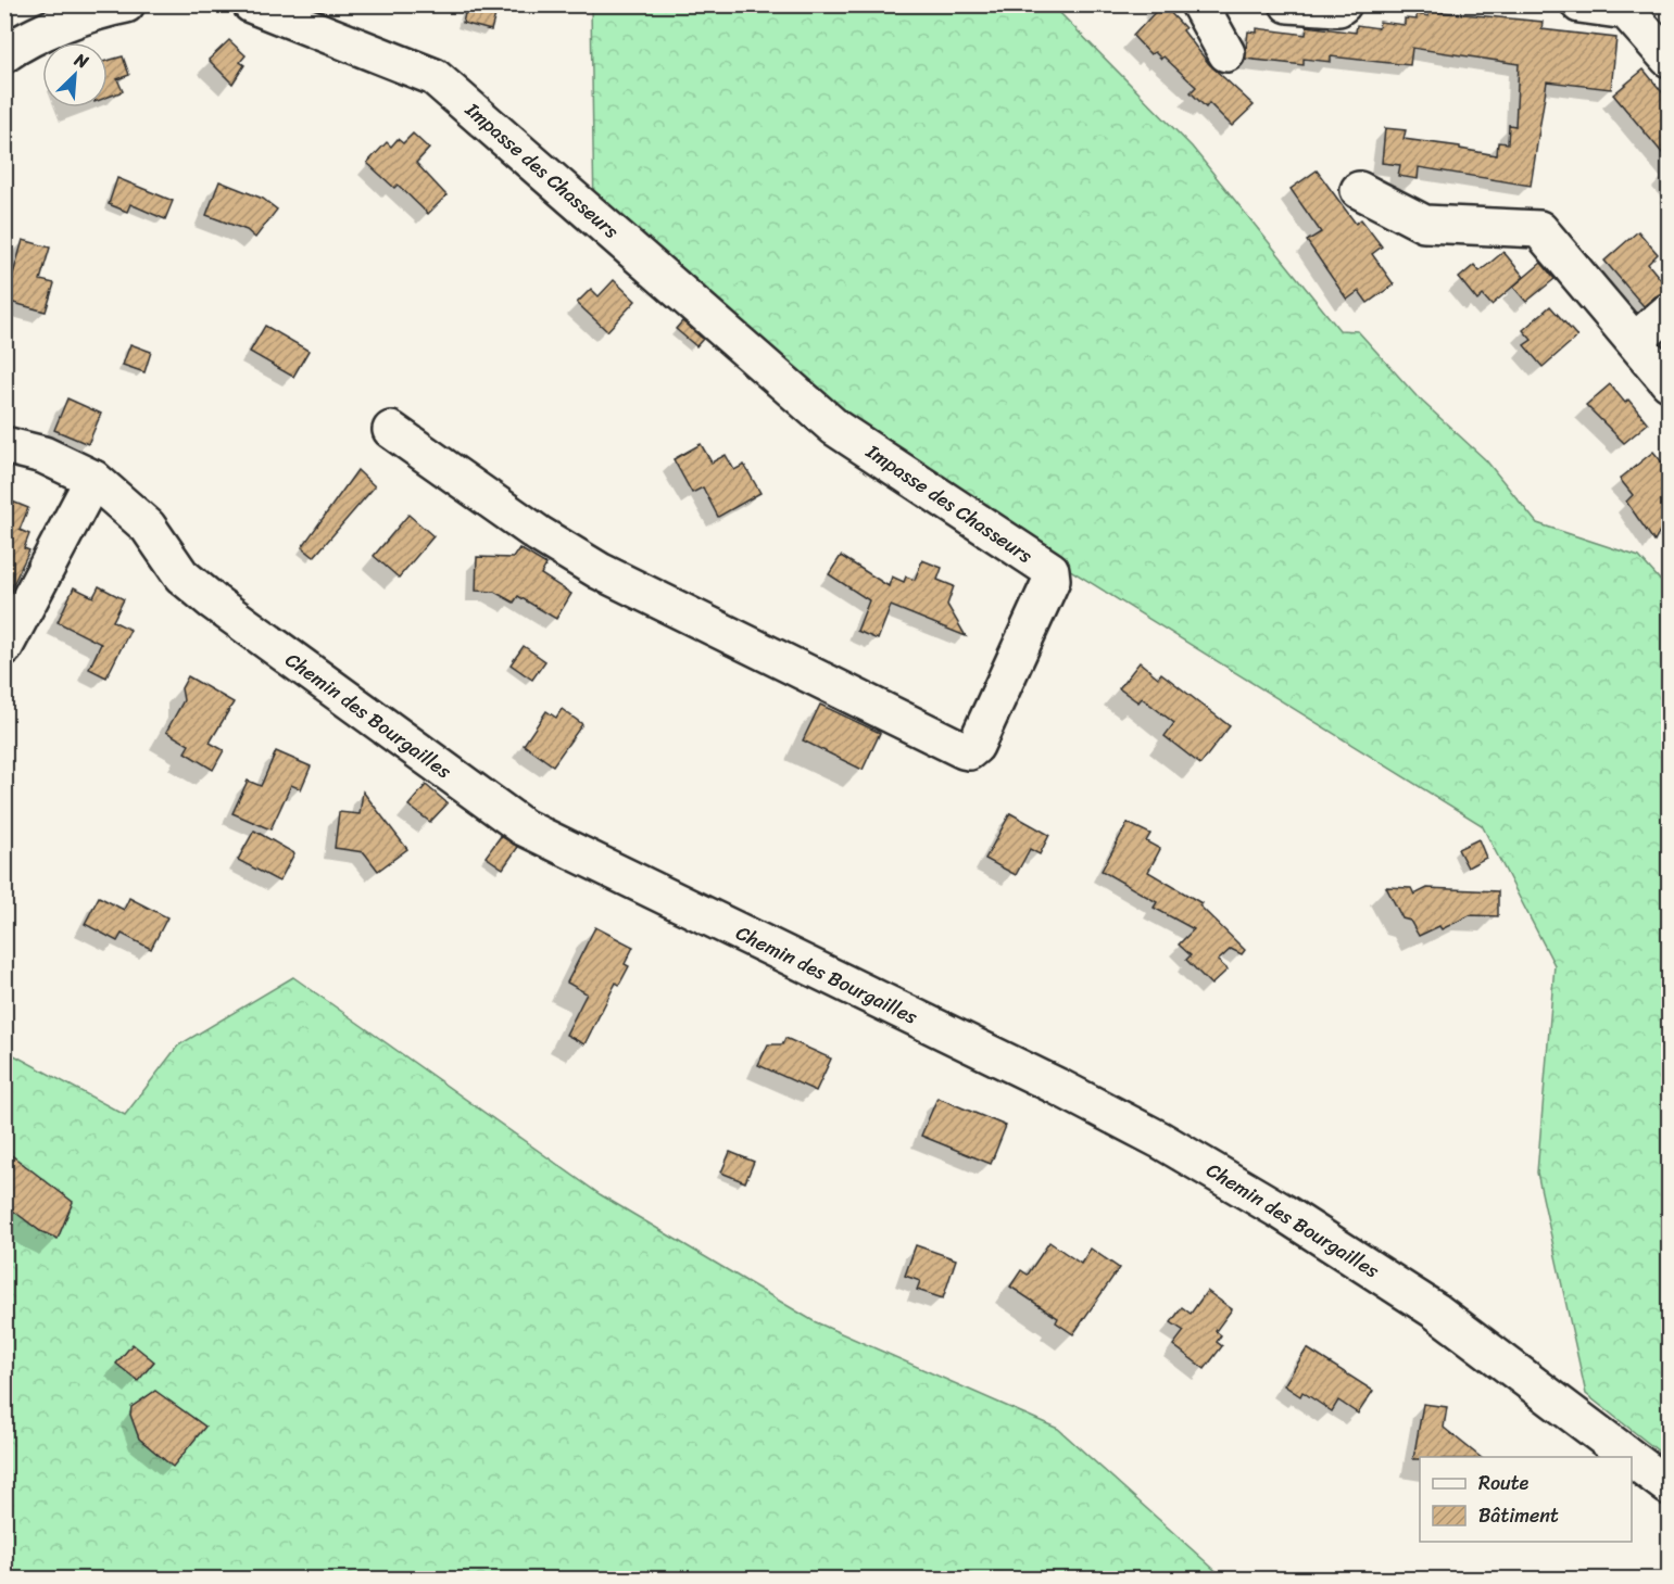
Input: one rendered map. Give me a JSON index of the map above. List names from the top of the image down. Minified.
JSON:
{"streets":{"street":["Impasse des Chasseurs","Chemin des Bourgailles"]},"legend":["Route","Bâtiment"],"north":"top right"}
